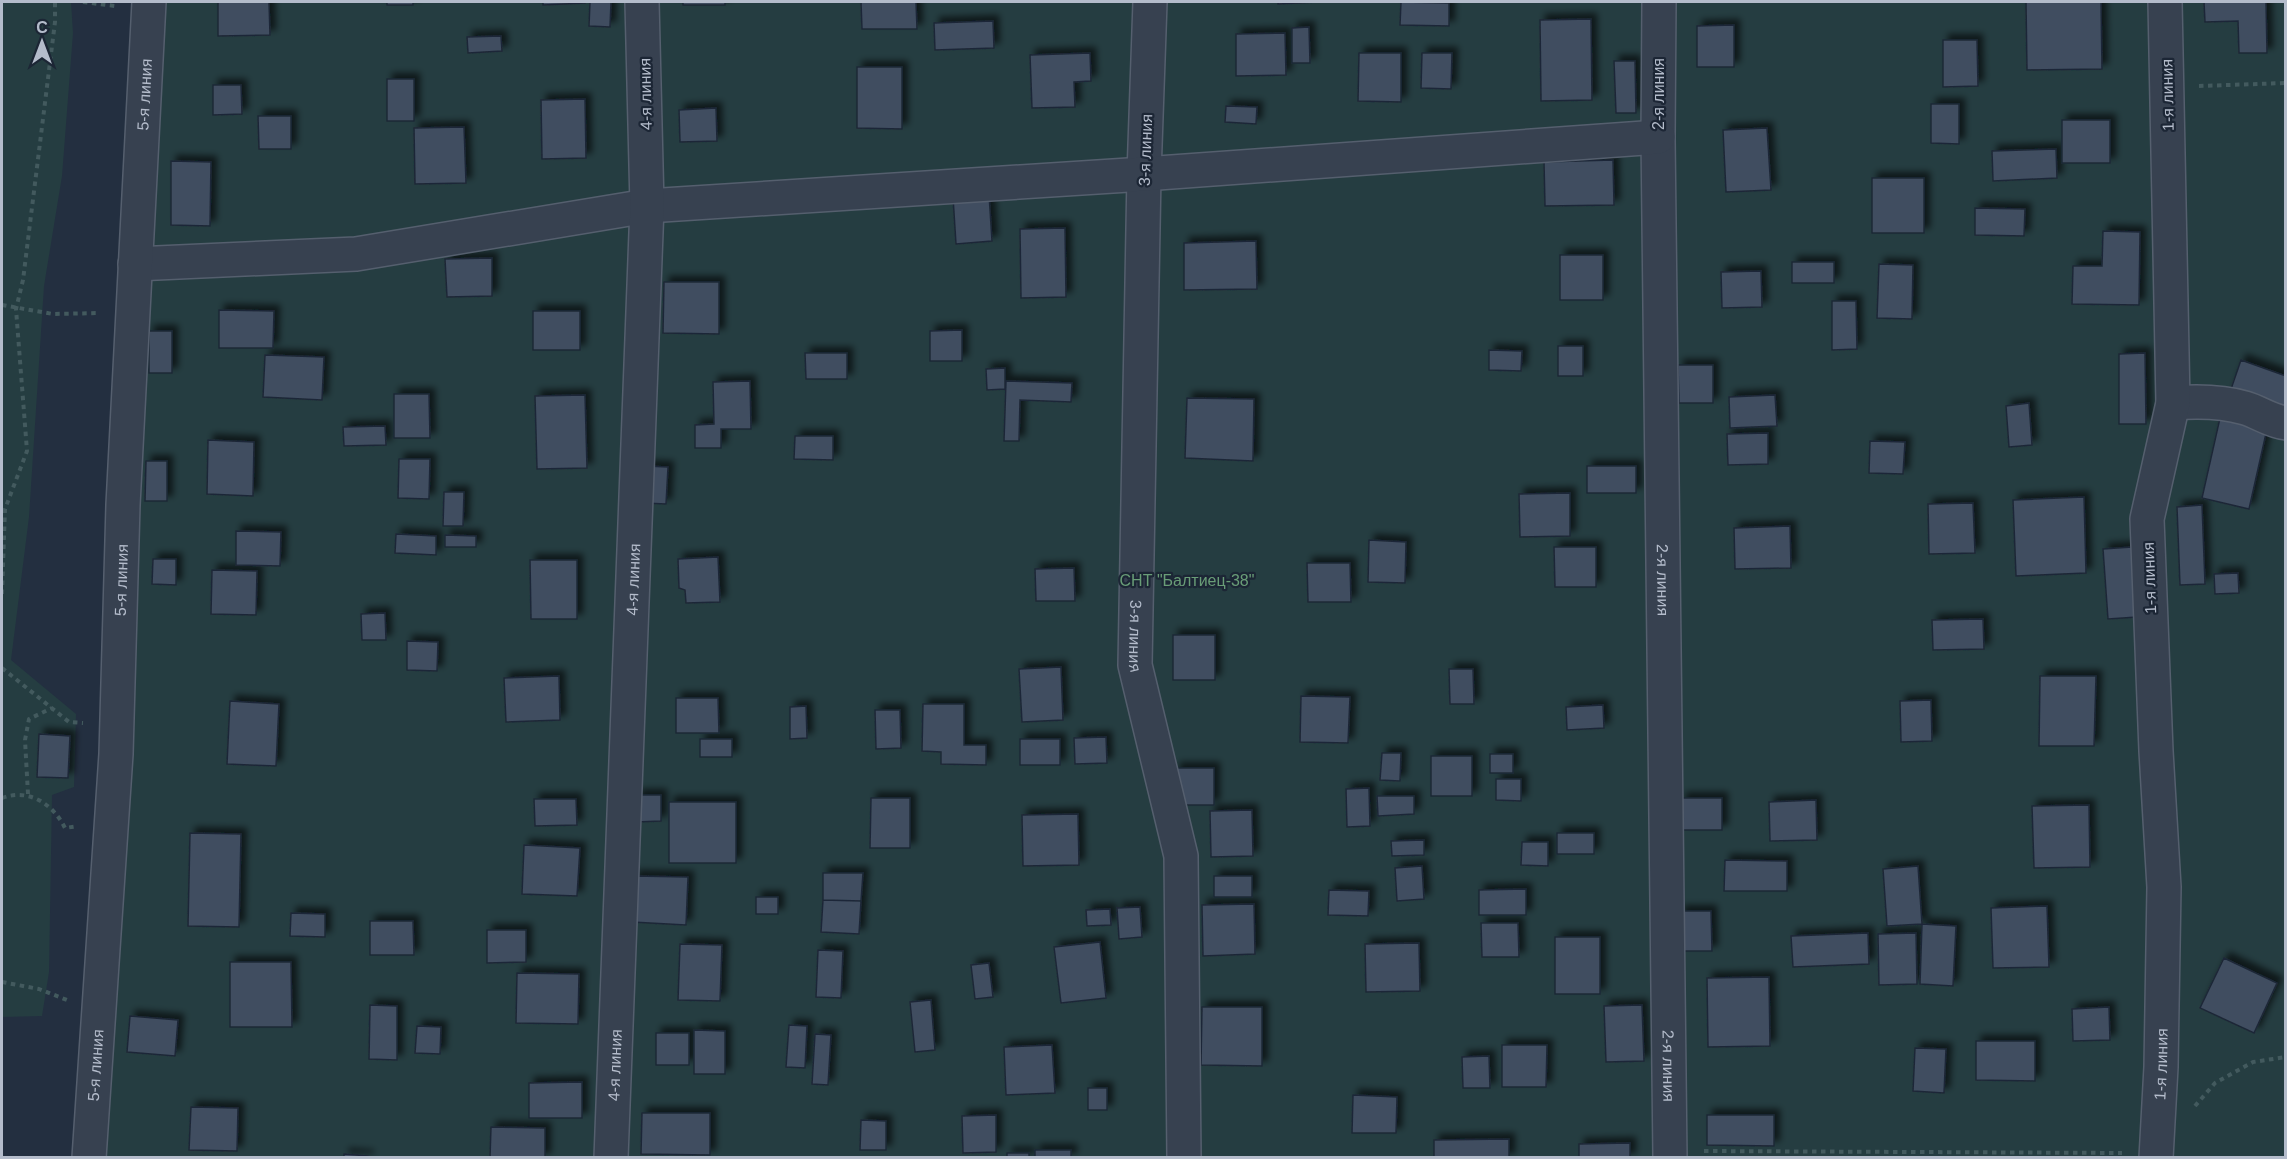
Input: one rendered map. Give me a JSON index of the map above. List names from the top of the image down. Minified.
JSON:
{"streets":{"street":["5-я линия","4-я линия","2-я линия","1-я линия","3-я линия"]},"parks":["СНТ \"Балтиец-38\""],"north":"top"}
